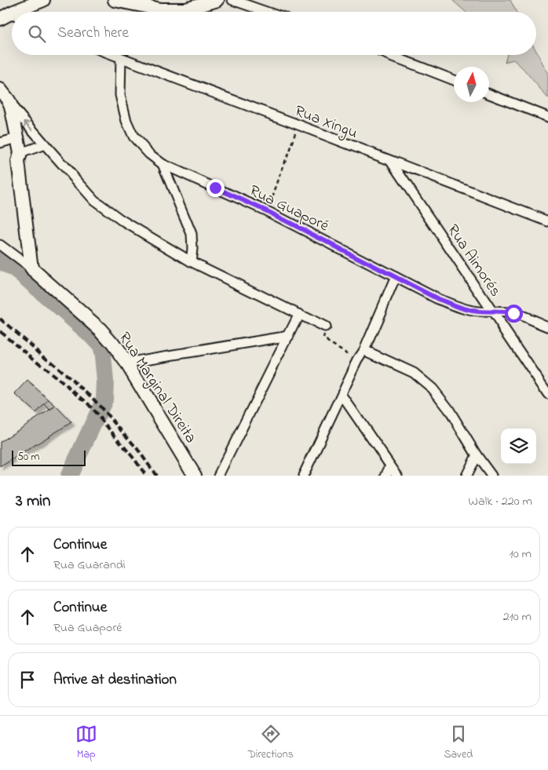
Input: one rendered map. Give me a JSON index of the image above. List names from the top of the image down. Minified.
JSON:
{"streets":{"main road":["Rua Marginal Direita"],"street":["Rua Xingu","Rua Guaporé","Rua Aimorés"]},"crossings":[["Rua Xingu","Rua Guaporé"],["Rua Xingu","Rua Aimorés"],["Rua Guaporé","Rua Aimorés"]],"scale_bar":"50 m","north":"top","page":{"search":"Search here","scale":"50 m","heading":["3 min","Walk · 220 m"],"list":[["Continue","Rua Guarandi","10 m"],["Continue","Rua Guaporé","210 m"],"Arrive at destination"],"nav":["Map","Directions","Saved"]}}
